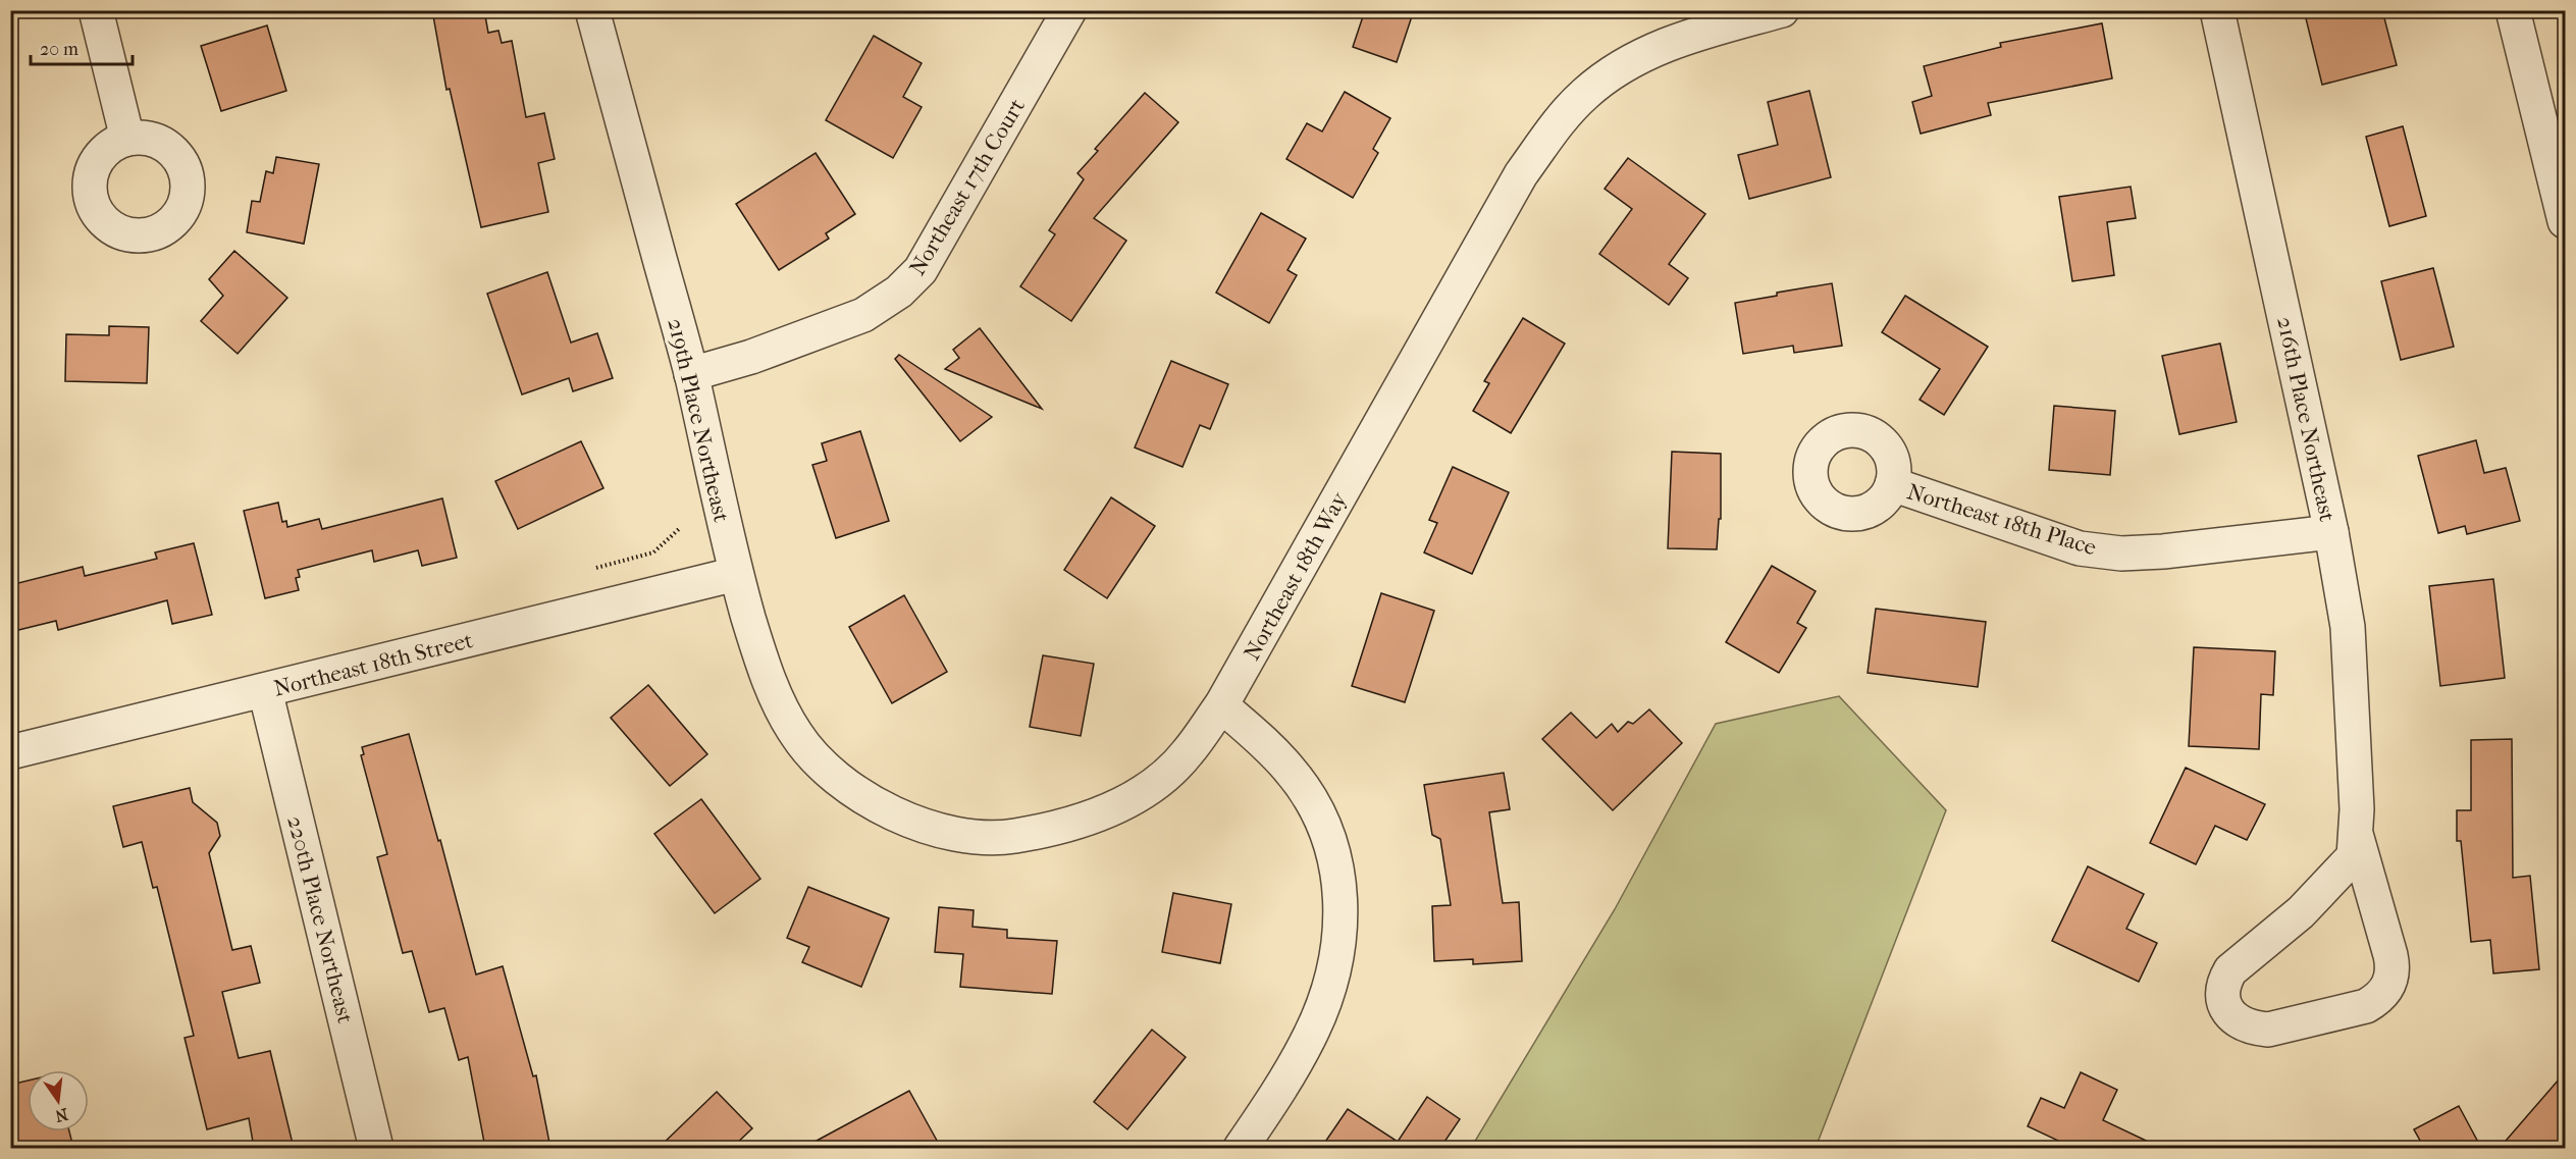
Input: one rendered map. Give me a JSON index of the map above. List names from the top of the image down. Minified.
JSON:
{"streets":{"street":["Northeast 17th Court","216th Place Northeast","219th Place Northeast","Northeast 18th Place","Northeast 18th Way","Northeast 18th Street","220th Place Northeast"]},"crossings":[["Northeast 17th Court","219th Place Northeast"],["216th Place Northeast","Northeast 18th Place"],["219th Place Northeast","Northeast 18th Way"],["219th Place Northeast","Northeast 18th Street"],["Northeast 18th Street","220th Place Northeast"]],"scale_bar":"20 m","north":"bottom"}
